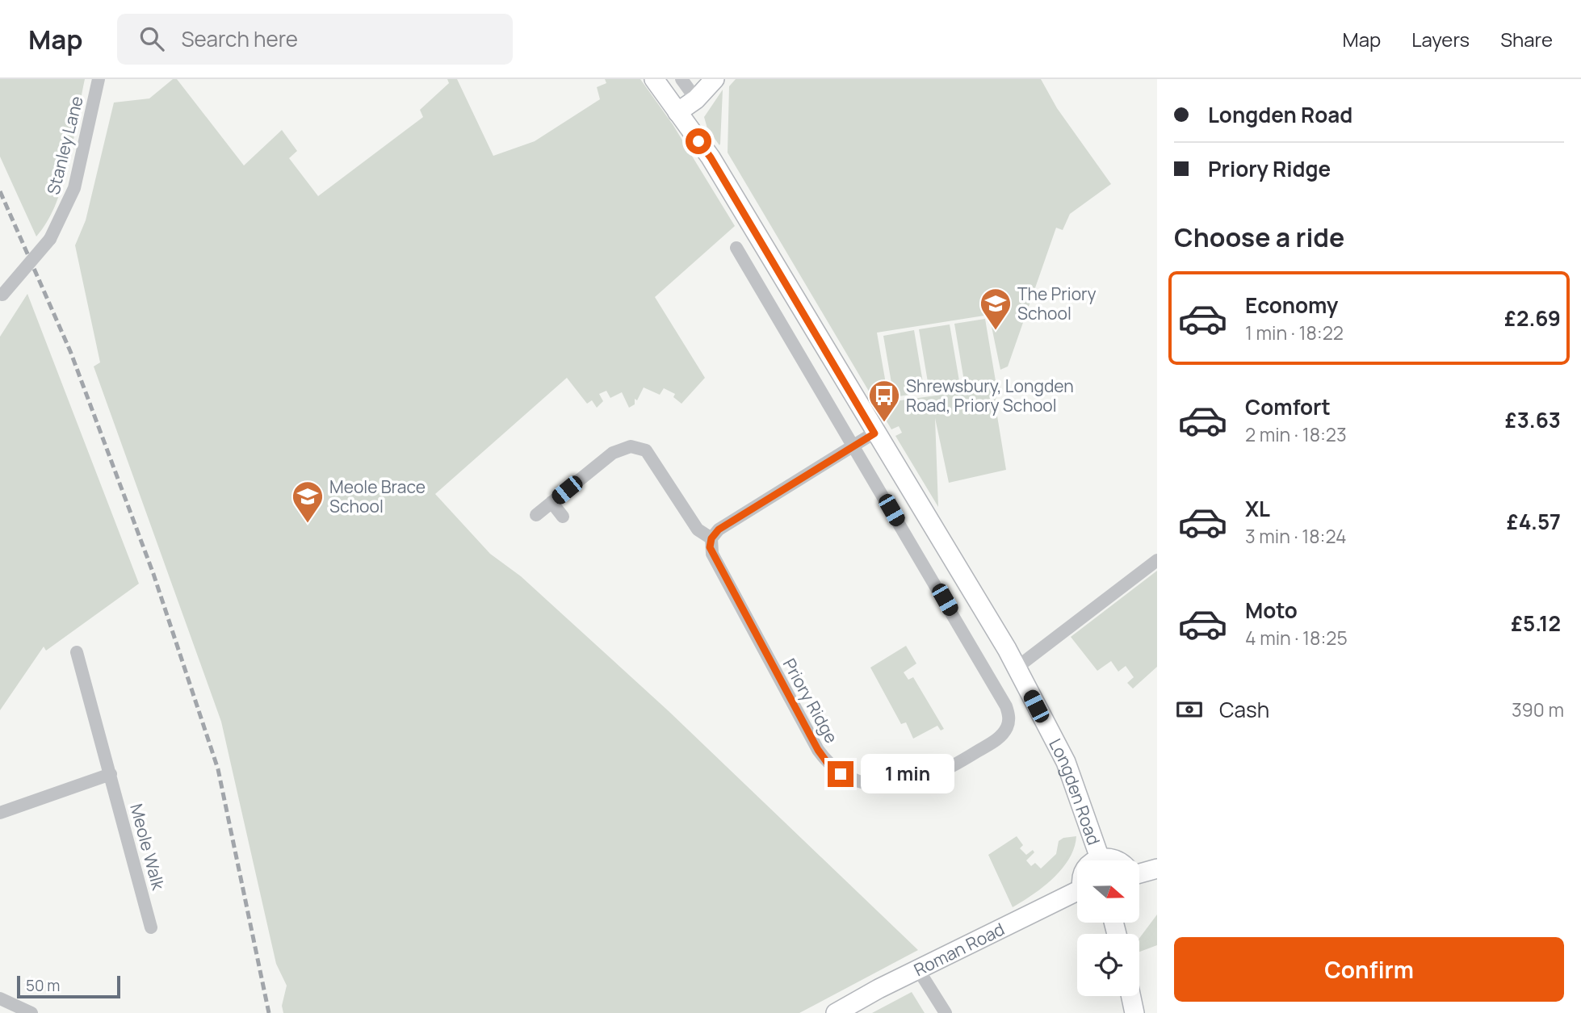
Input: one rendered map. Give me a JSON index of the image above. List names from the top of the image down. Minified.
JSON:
{"streets":{"street":["Stanley Lane","Priory Ridge","Longden Road","Meole Walk","Roman Road"]},"crossings":[["Longden Road","Roman Road"]],"places":{"school or university":["The Priory School","Meole Brace School"],"bus stop":["Shrewsbury, Longden Road, Priory School"]},"scale_bar":"50 m","north":"right","page":{"header":"Map","search":"Search here","nav":["Map","Layers","Share"],"banner":["Longden Road","Priory Ridge"],"heading":"Choose a ride","list":[{"name":"Economy","note":"1 min · 18:22","value":"£2.69"},{"name":"Comfort","note":"2 min · 18:23","value":"£3.63"},{"name":"XL","note":"3 min · 18:24","value":"£4.57"},{"name":"Moto","note":"4 min · 18:25","value":"£5.12"}],"pay":["Cash","390 m"],"bubble":"1 min","buttons":"Confirm","scale":"50 m"}}
